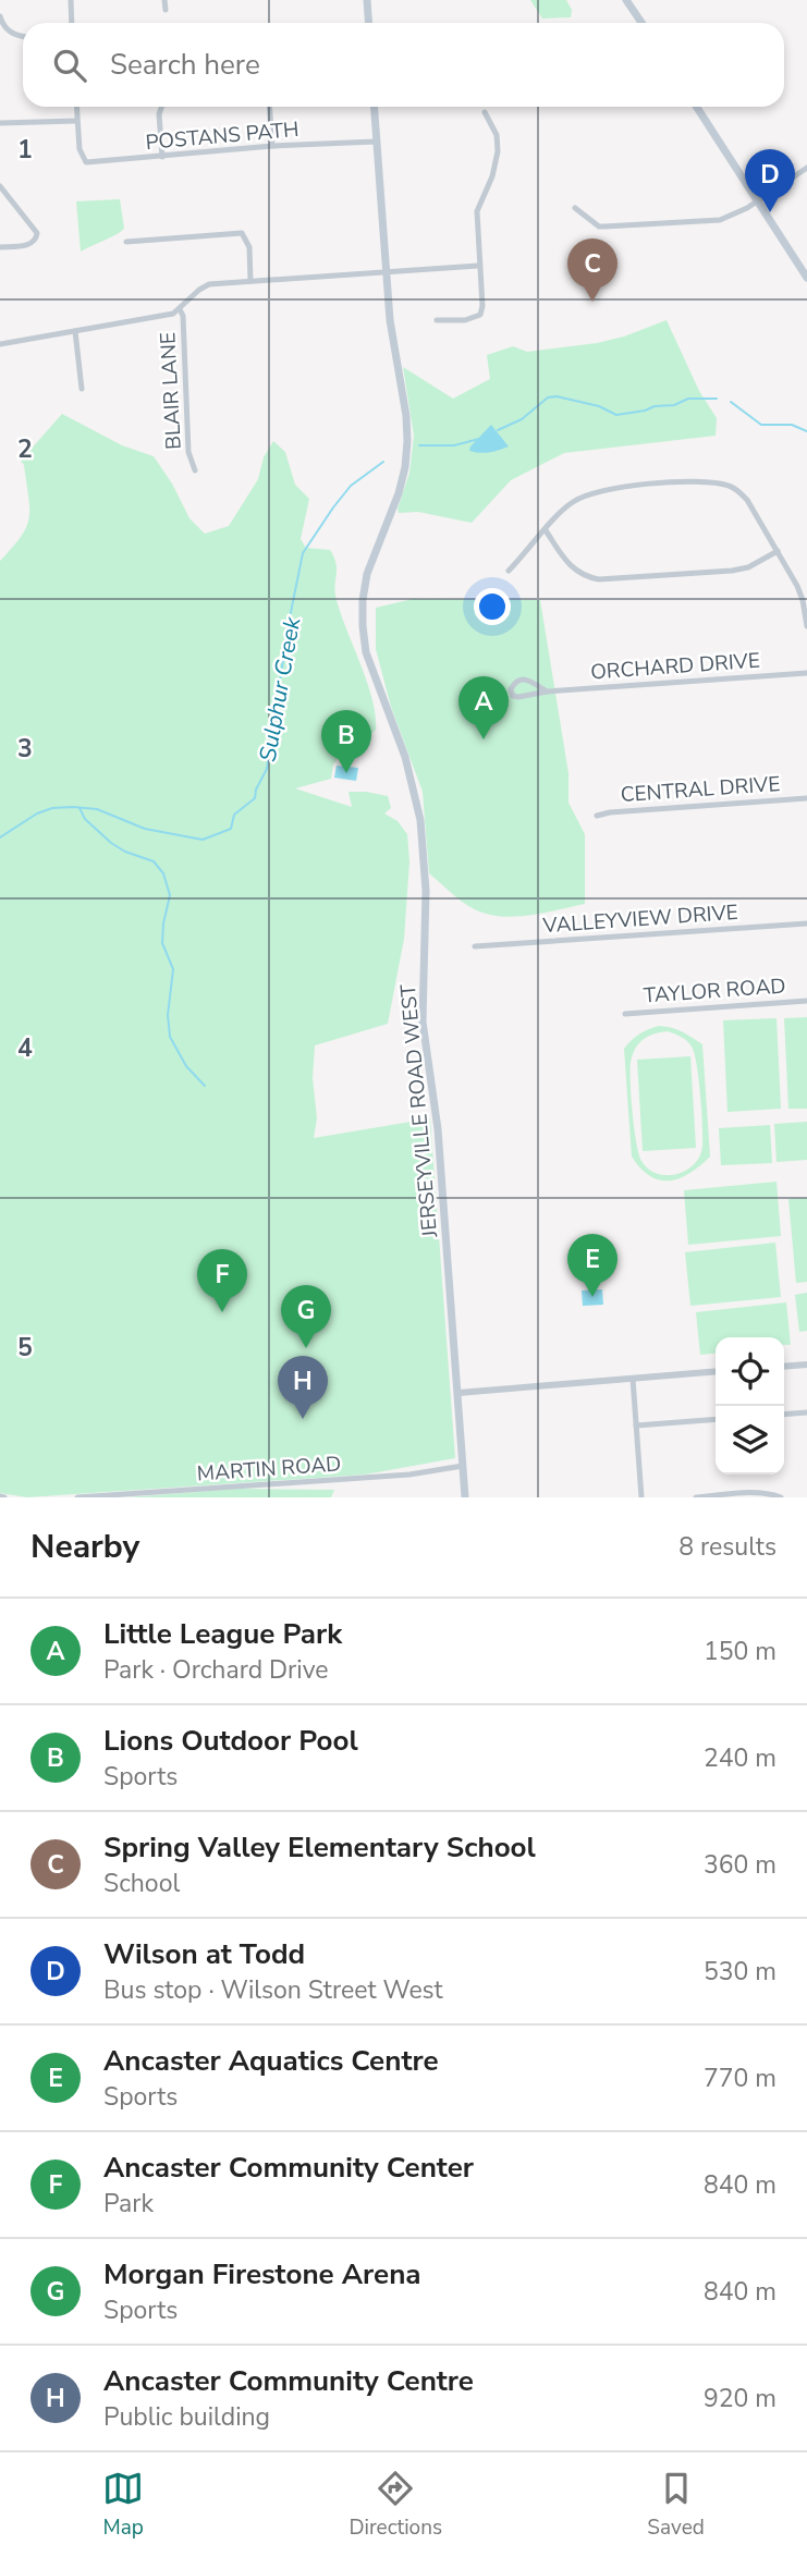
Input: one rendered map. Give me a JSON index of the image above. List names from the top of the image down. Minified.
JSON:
{"streets":{"main road":["JERSEYVILLE ROAD WEST"],"street":["POSTANS PATH","BLAIR LANE","ORCHARD DRIVE","CENTRAL DRIVE","VALLEYVIEW DRIVE","TAYLOR ROAD","MARTIN ROAD"]},"crossings":[["POSTANS PATH","JERSEYVILLE ROAD WEST"],["JERSEYVILLE ROAD WEST","MARTIN ROAD"]],"water":["Sulphur Creek"],"page":{"search":"Search here","pins":["D","C","A","B","E","F","G","H"],"heading":["Nearby","8 results"],"list":[{"mark":"A","name":"Little League Park","note":"Park · Orchard Drive","value":"150 m"},{"mark":"B","name":"Lions Outdoor Pool","note":"Sports","value":"240 m"},{"mark":"C","name":"Spring Valley Elementary School","note":"School","value":"360 m"},{"mark":"D","name":"Wilson at Todd","note":"Bus stop · Wilson Street West","value":"530 m"},{"mark":"E","name":"Ancaster Aquatics Centre","note":"Sports","value":"770 m"},{"mark":"F","name":"Ancaster Community Center","note":"Park","value":"840 m"},{"mark":"G","name":"Morgan Firestone Arena","note":"Sports","value":"840 m"},{"mark":"H","name":"Ancaster Community Centre","note":"Public building","value":"920 m"}],"nav":["Map","Directions","Saved"]},"grid":{"rows":["1","2","3","4","5"]}}
